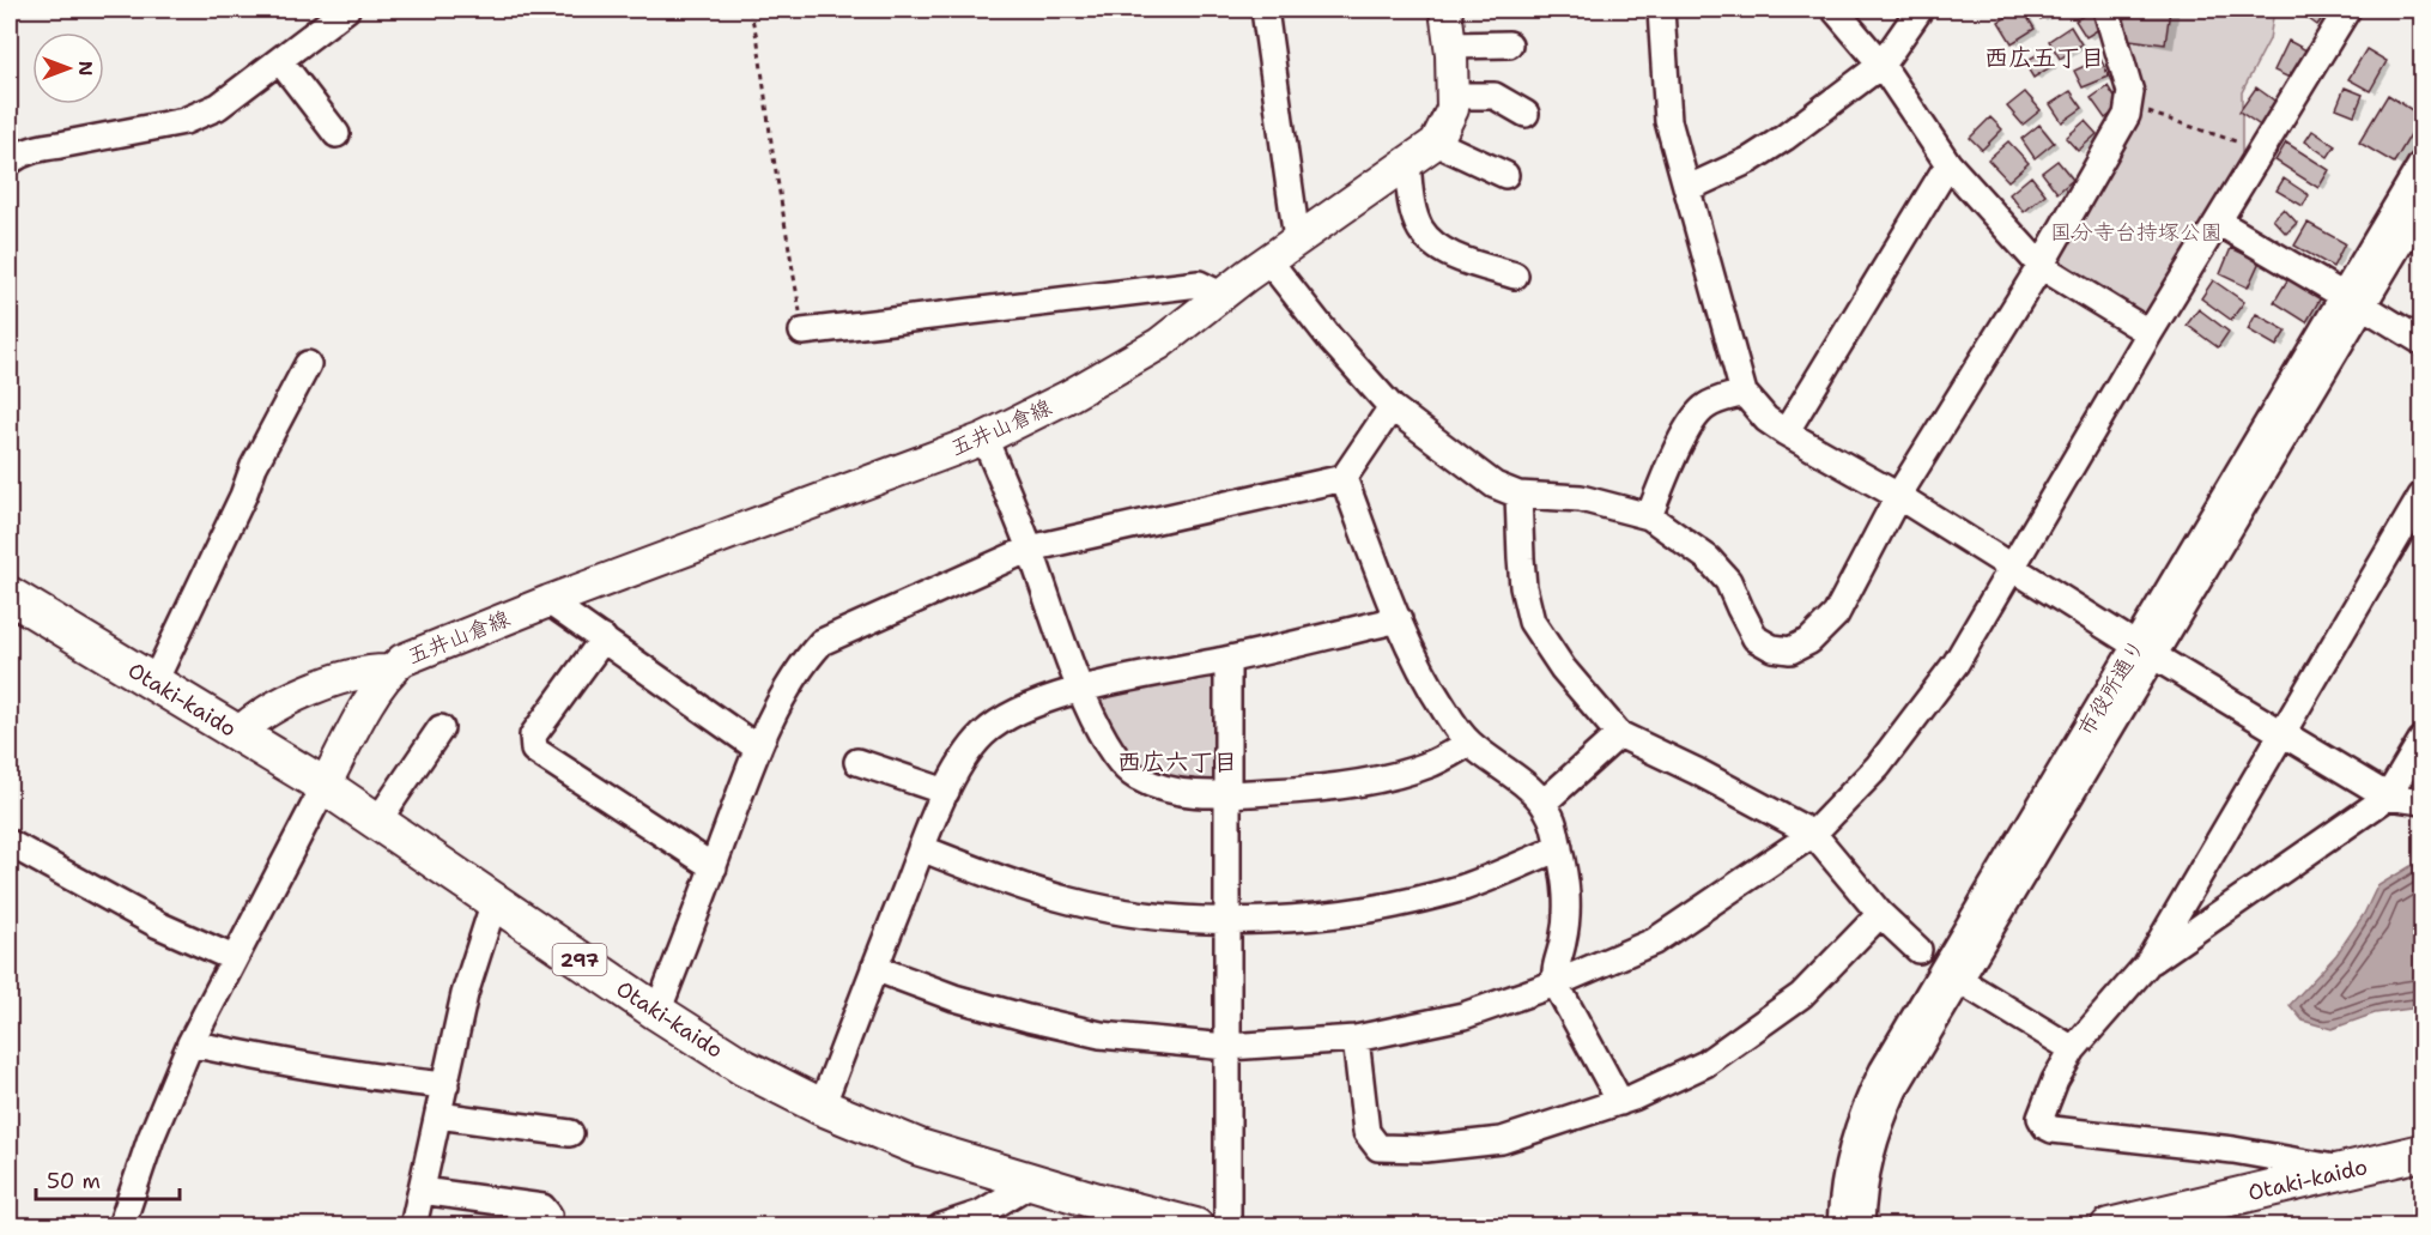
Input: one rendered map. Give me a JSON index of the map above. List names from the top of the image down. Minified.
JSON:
{"streets":{"highway":["Otaki-kaido","297"],"main road":["五井山倉線"],"street":["市役所通り"]},"crossings":[["五井山倉線","Otaki-kaido"]],"districts":["西広五丁目","西広六丁目"],"parks":["国分寺台持塚公園"],"scale_bar":"50 m","north":"right"}
